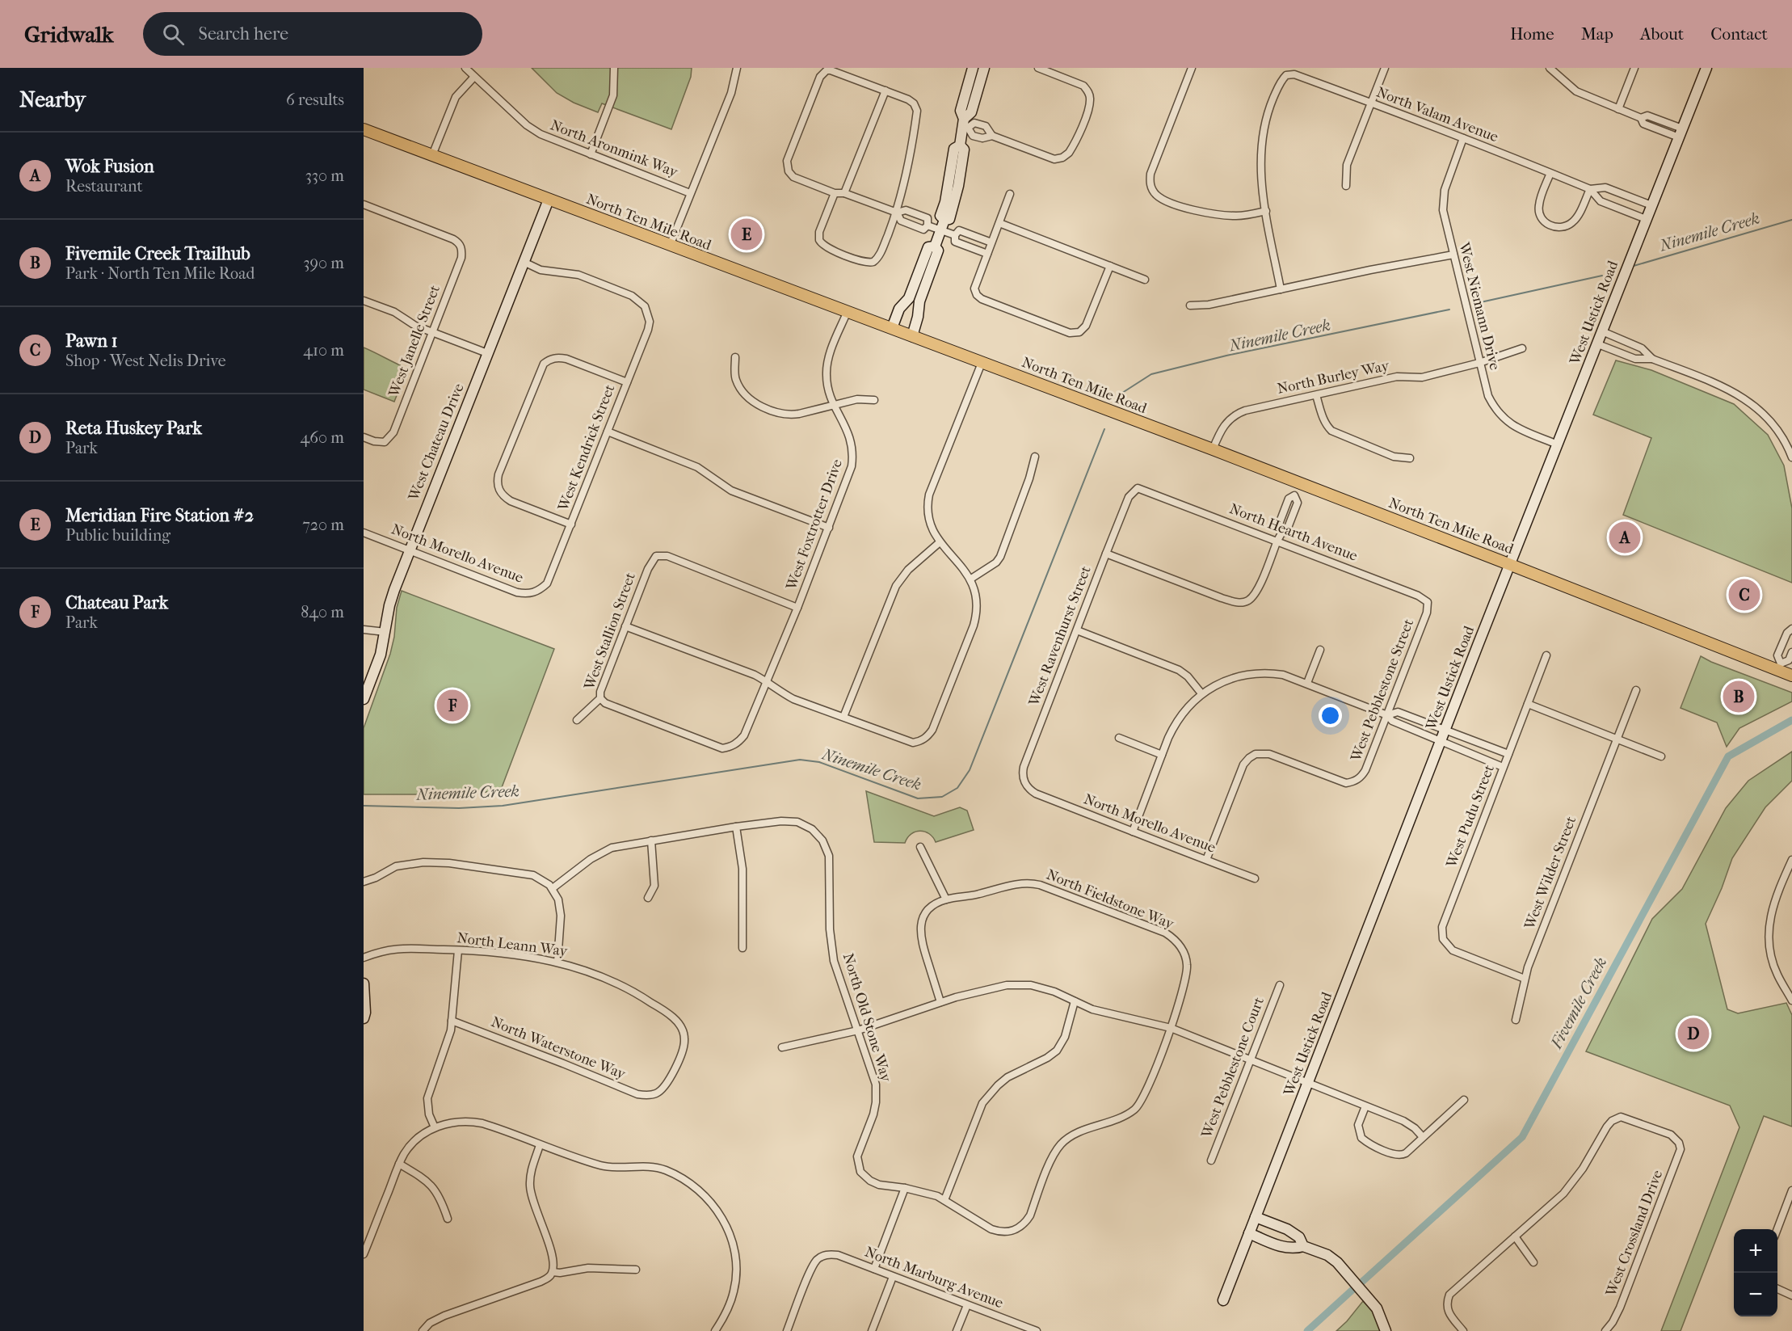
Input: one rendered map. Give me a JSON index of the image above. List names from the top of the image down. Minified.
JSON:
{"streets":{"main road":["North Ten Mile Road","West Ustick Road","West Chateau Drive"],"street":["North Valam Avenue","North Aronmink Way","West Niemann Drive","West Janelle Street","North Burley Way","West Kendrick Street","West Foxtrotter Drive","North Hearth Avenue","North Morello Avenue","West Stallion Street","West Ravenhurst Street","West Pebblestone Street","West Pudu Street","West Wilder Street","North Fieldstone Way","North Leann Way","North Old Stone Way","North Waterstone Way","West Pebblestone Court","West Crossland Drive","North Marburg Avenue"]},"crossings":[["North Valam Avenue","West Niemann Drive"],["North Valam Avenue","West Ustick Road"],["North Ten Mile Road","West Ustick Road"],["North Ten Mile Road","North Burley Way"],["North Ten Mile Road","West Chateau Drive"],["North Ten Mile Road","West Foxtrotter Drive"],["West Niemann Drive","West Ustick Road"],["West Niemann Drive","North Burley Way"],["West Chateau Drive","West Kendrick Street"],["West Chateau Drive","North Morello Avenue"],["West Kendrick Street","North Morello Avenue"],["West Foxtrotter Drive","West Stallion Street"],["North Hearth Avenue","West Ravenhurst Street"],["North Hearth Avenue","West Pebblestone Street"],["North Morello Avenue","West Ravenhurst Street"],["North Morello Avenue","West Pebblestone Street"],["West Pudu Street","West Wilder Street"],["North Fieldstone Way","North Old Stone Way"],["North Leann Way","North Waterstone Way"]],"water":["Ninemile Creek","Fivemile Creek"],"page":{"header":"Gridwalk","search":"Search here","nav":["Home","Map","About","Contact"],"heading":["Nearby","6 results"],"list":[{"mark":"A","name":"Wok Fusion","note":"Restaurant","value":"330 m"},{"mark":"B","name":"Fivemile Creek Trailhub","note":"Park · North Ten Mile Road","value":"390 m"},{"mark":"C","name":"Pawn 1","note":"Shop · West Nelis Drive","value":"410 m"},{"mark":"D","name":"Reta Huskey Park","note":"Park","value":"460 m"},{"mark":"E","name":"Meridian Fire Station #2","note":"Public building","value":"720 m"},{"mark":"F","name":"Chateau Park","note":"Park","value":"840 m"}],"pins":["E","A","C","B","F","D"],"map_buttons":["+","−"]}}
